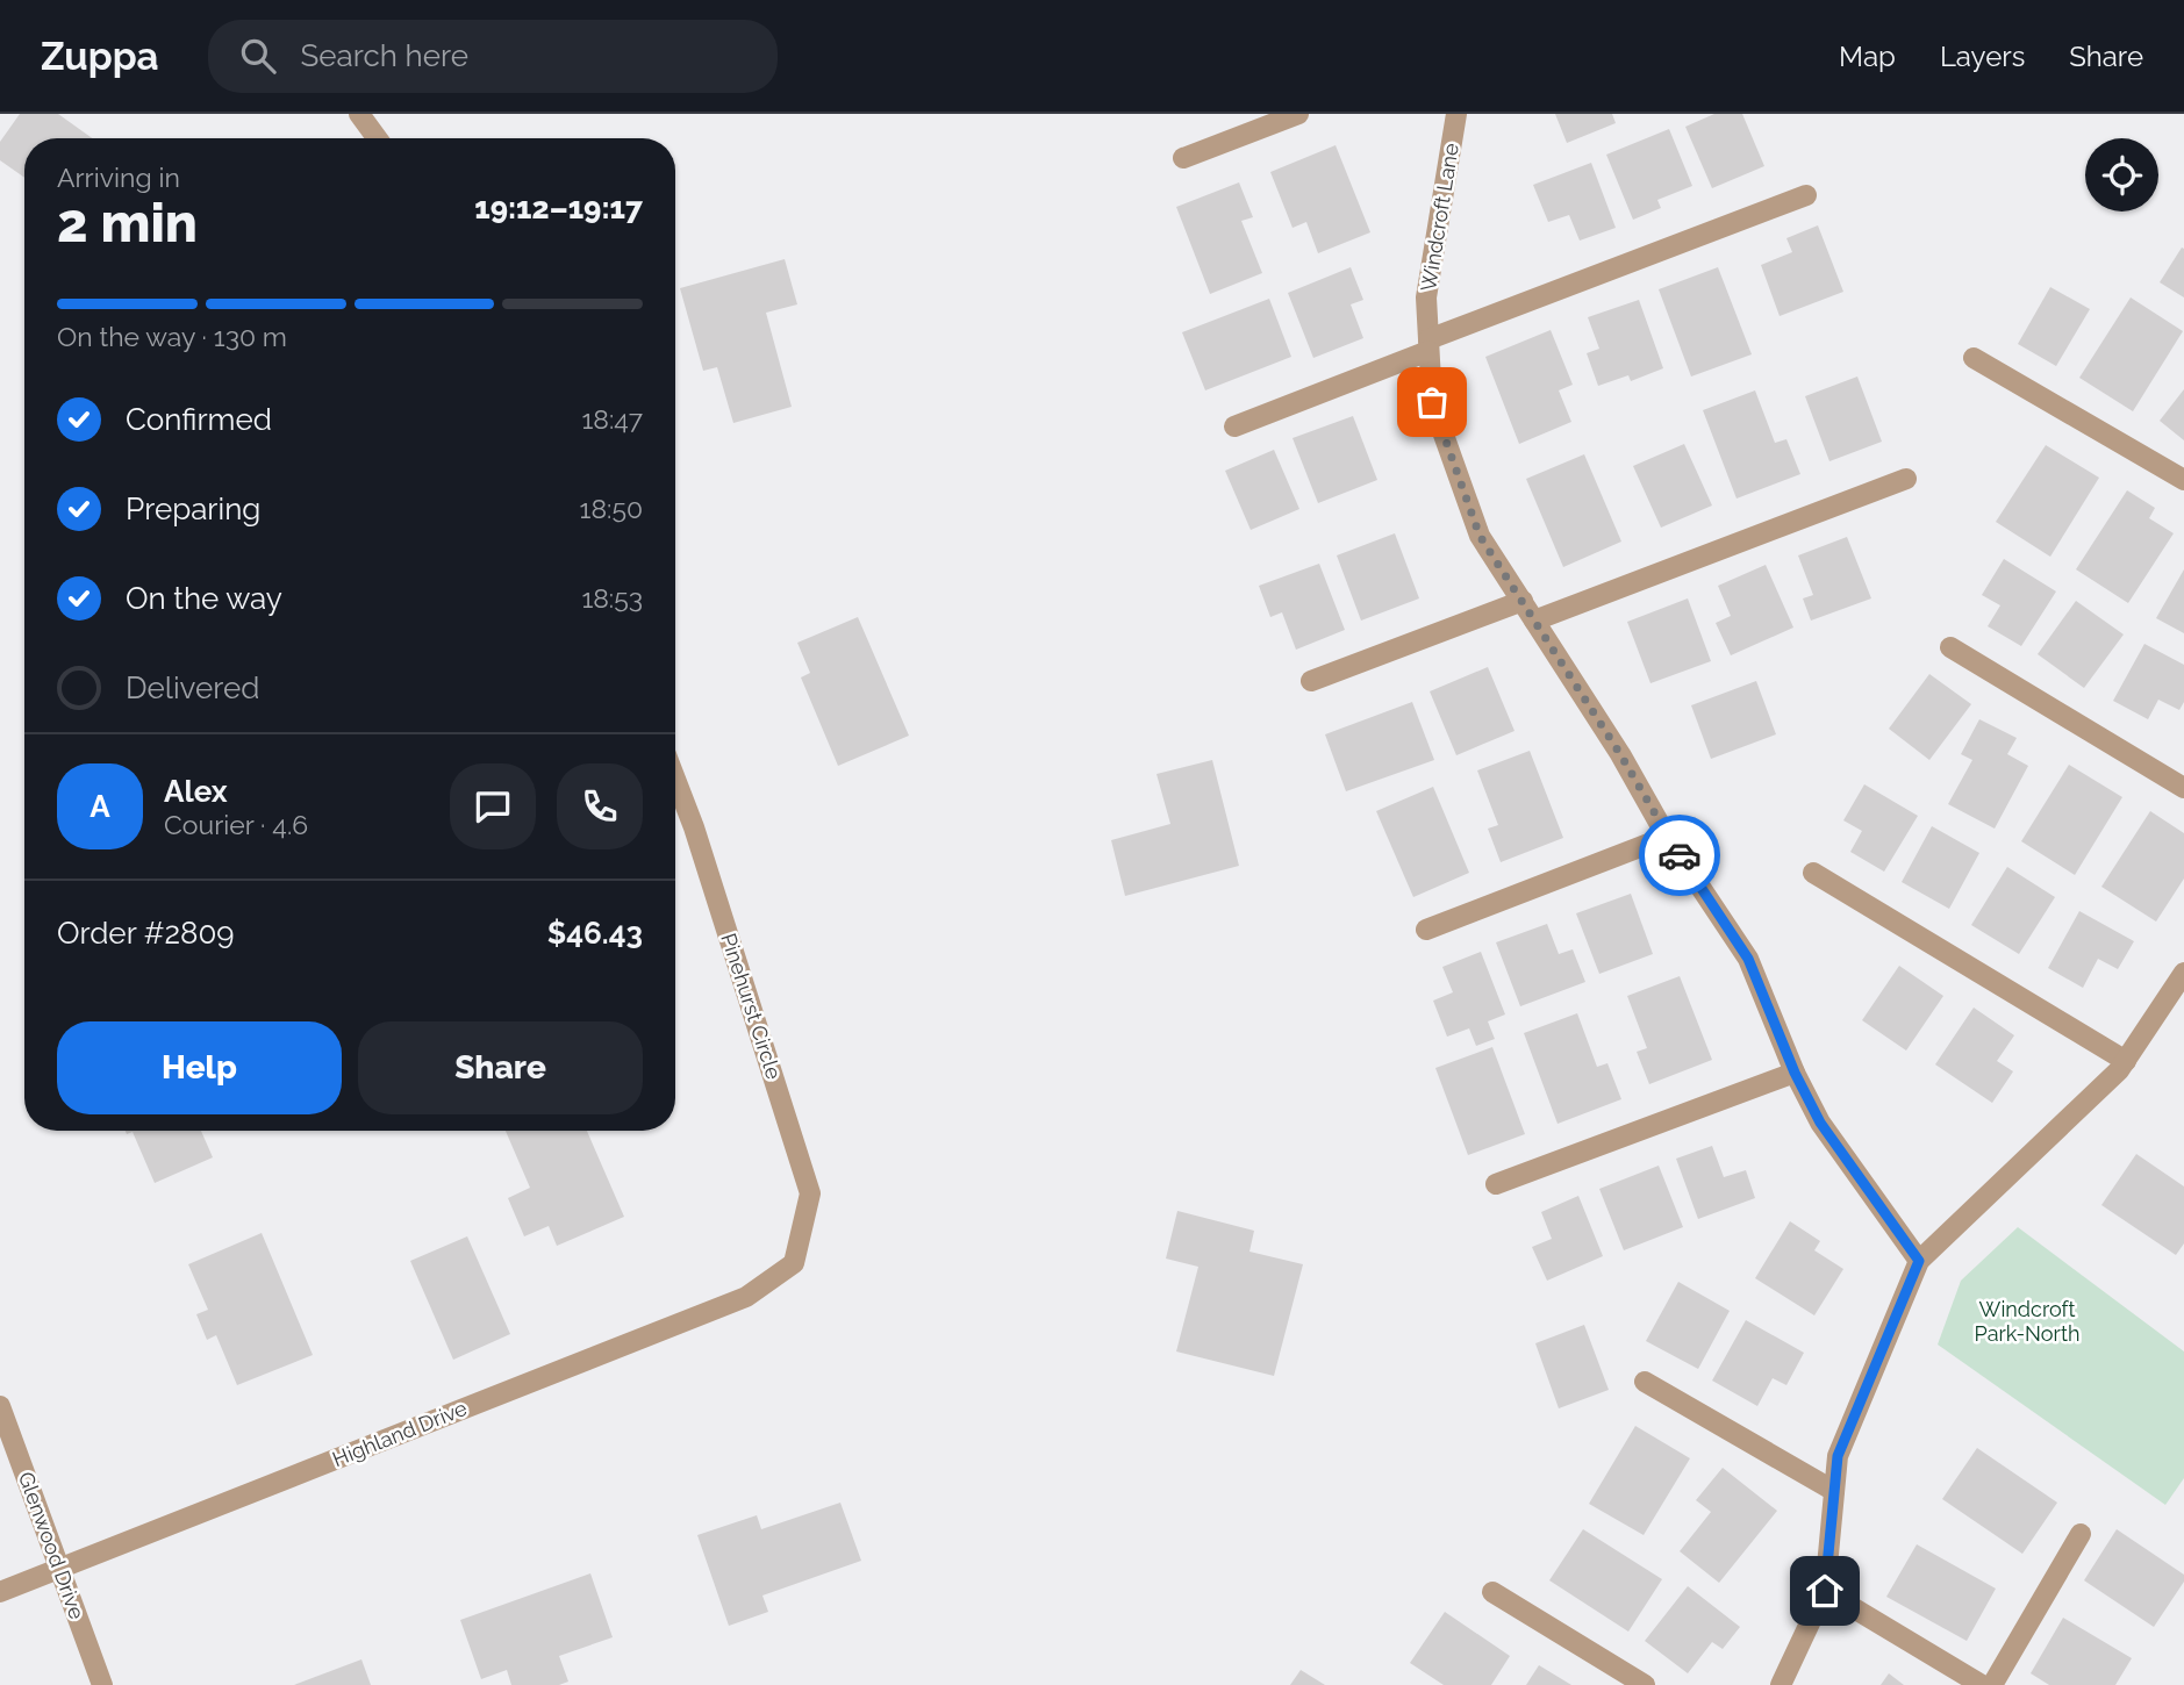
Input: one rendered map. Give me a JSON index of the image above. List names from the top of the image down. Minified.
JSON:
{"streets":{"street":["Windcroft Lane","Pinehurst Circle","Highland Drive","Glenwood Drive"]},"crossings":[["Pinehurst Circle","Highland Drive"],["Highland Drive","Glenwood Drive"]],"parks":["Windcroft Park-North"],"page":{"header":"Zuppa","search":"Search here","nav":["Map","Layers","Share"],"heading":["2 min","Arriving in","19:12–19:17"],"panel":["Alex","Courier · 4.6","Order #2809","$46.43"],"bar":"On the way · 130 m","list":[["Confirmed","18:47"],["Preparing","18:50"],["On the way","18:53"],"Delivered"],"round":"A","buttons":["Help","Share"]}}
